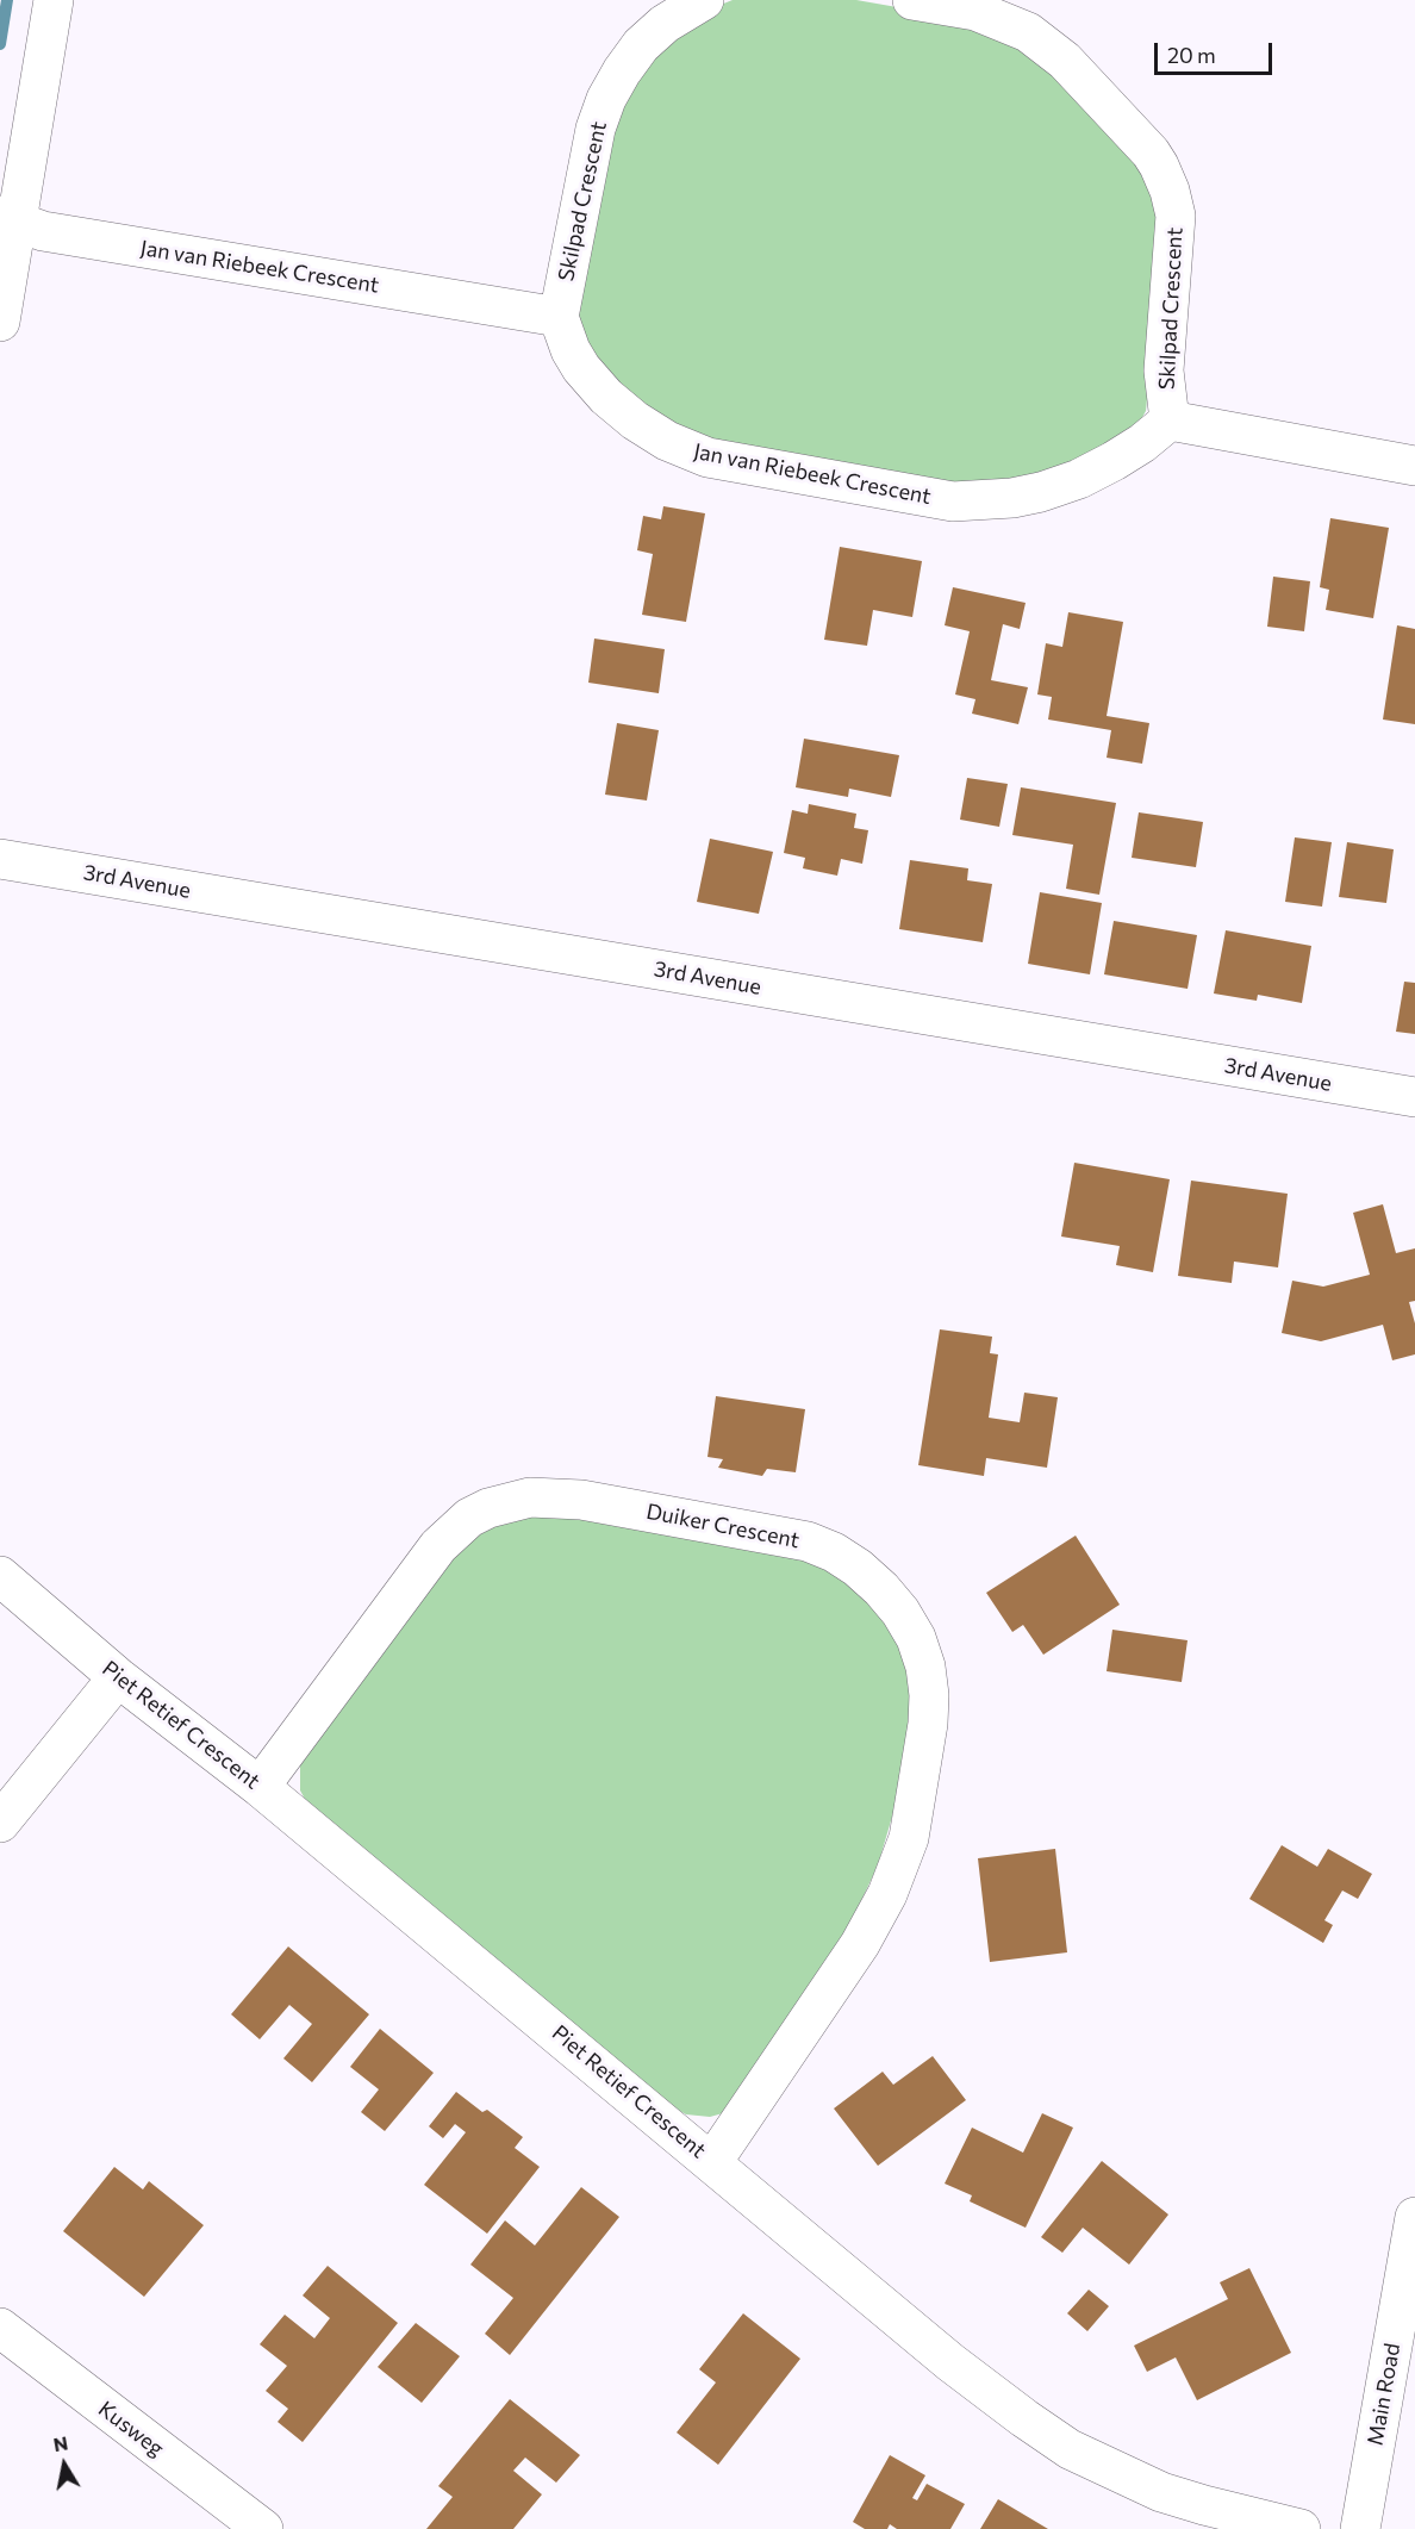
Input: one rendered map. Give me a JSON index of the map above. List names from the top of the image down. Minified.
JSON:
{"streets":{"street":["Skilpad Crescent","Jan van Riebeek Crescent","3rd Avenue","Duiker Crescent","Piet Retief Crescent","Main Road","Kusweg"]},"crossings":[["Skilpad Crescent","Jan van Riebeek Crescent"],["Duiker Crescent","Piet Retief Crescent"]],"scale_bar":"20 m","north":"top"}
